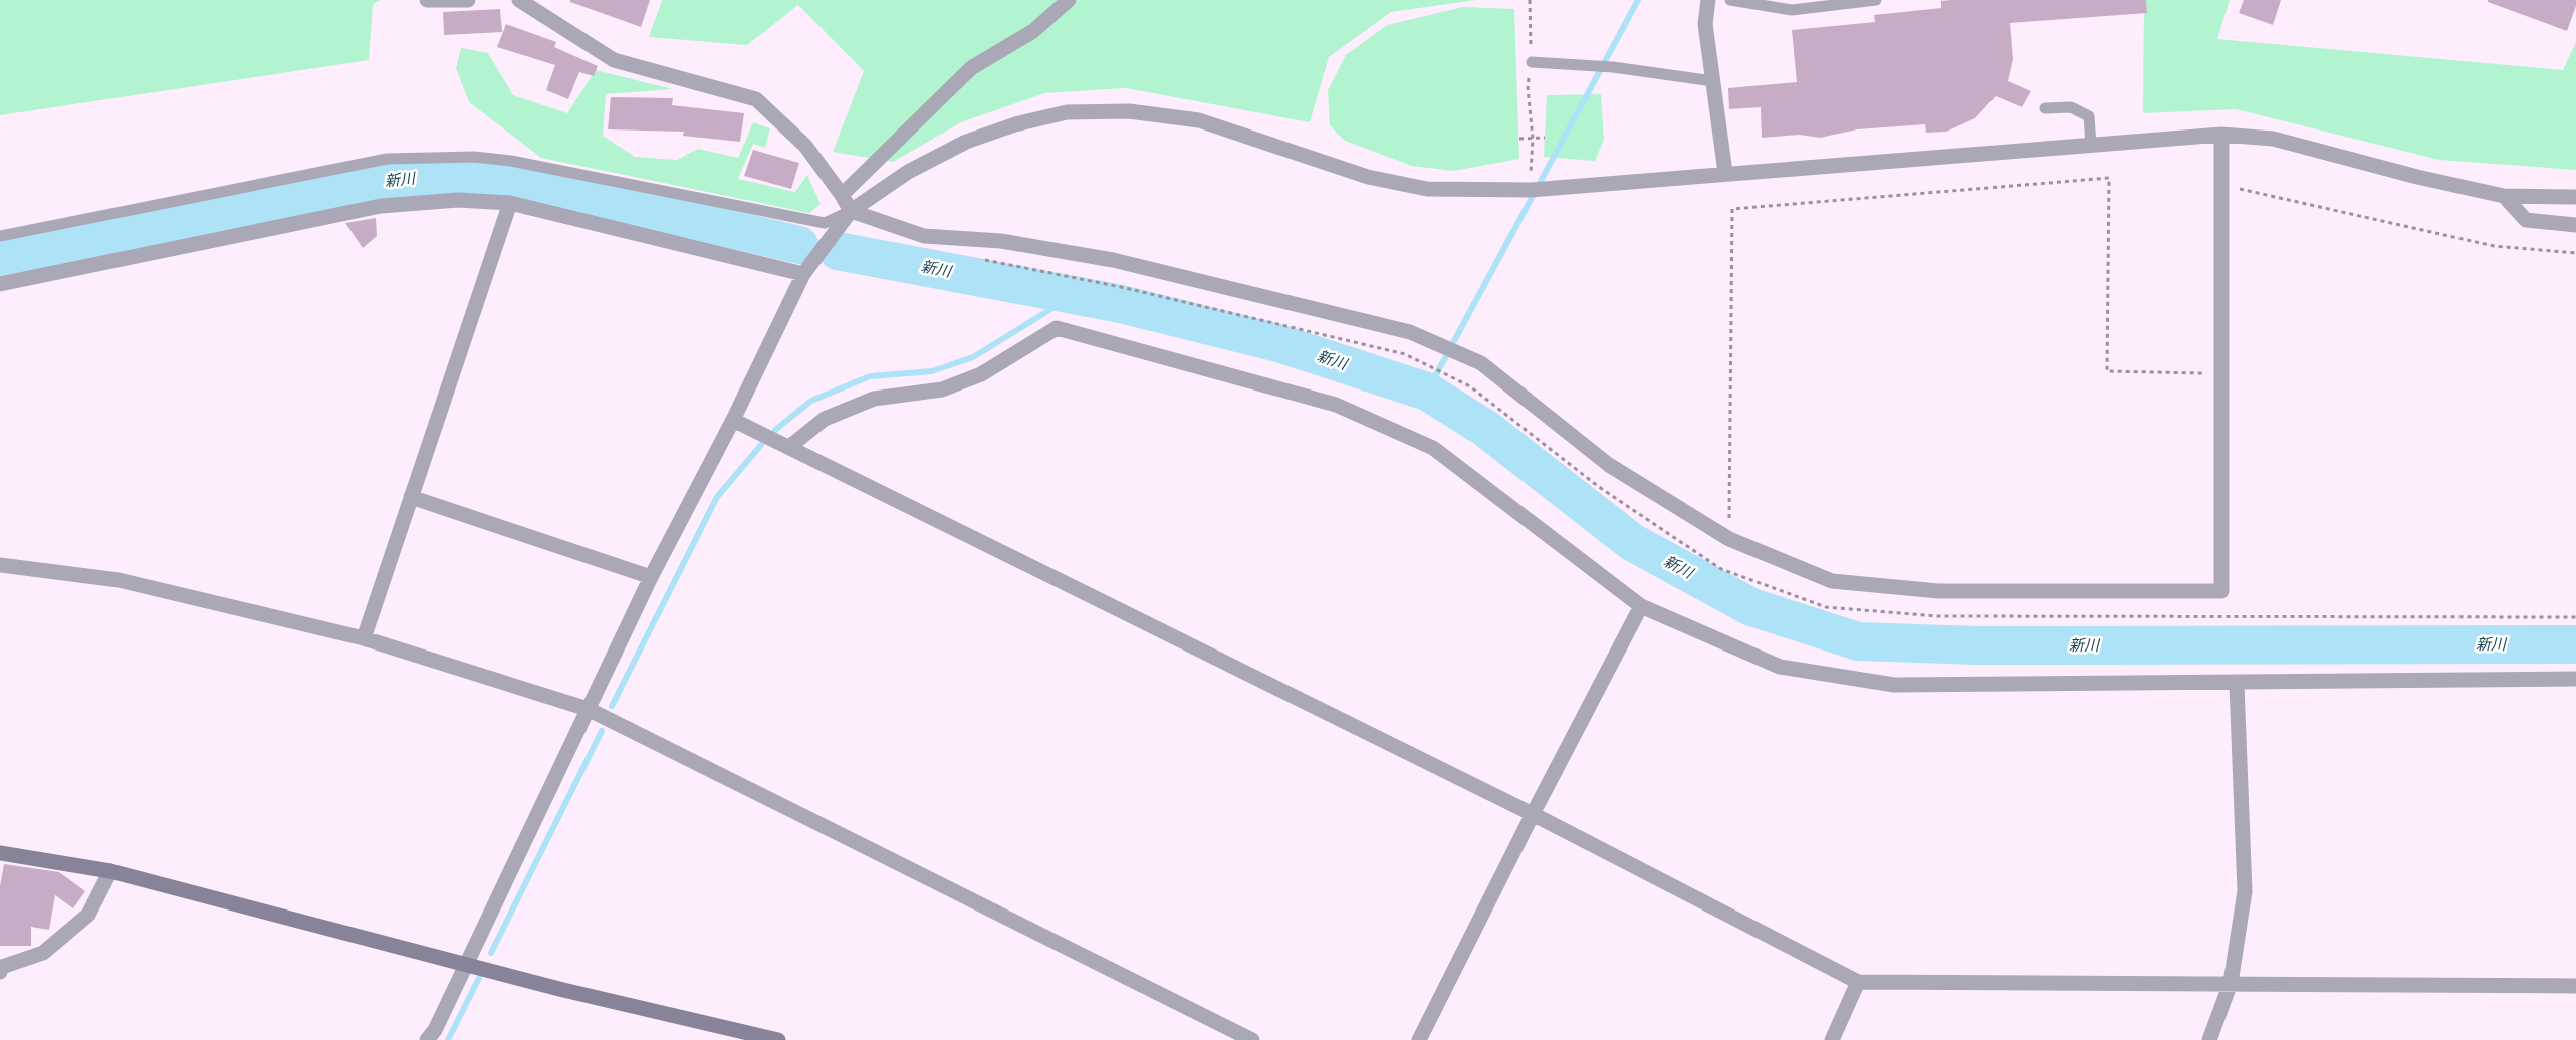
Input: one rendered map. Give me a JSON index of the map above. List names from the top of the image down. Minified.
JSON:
{"water":["新川"]}
